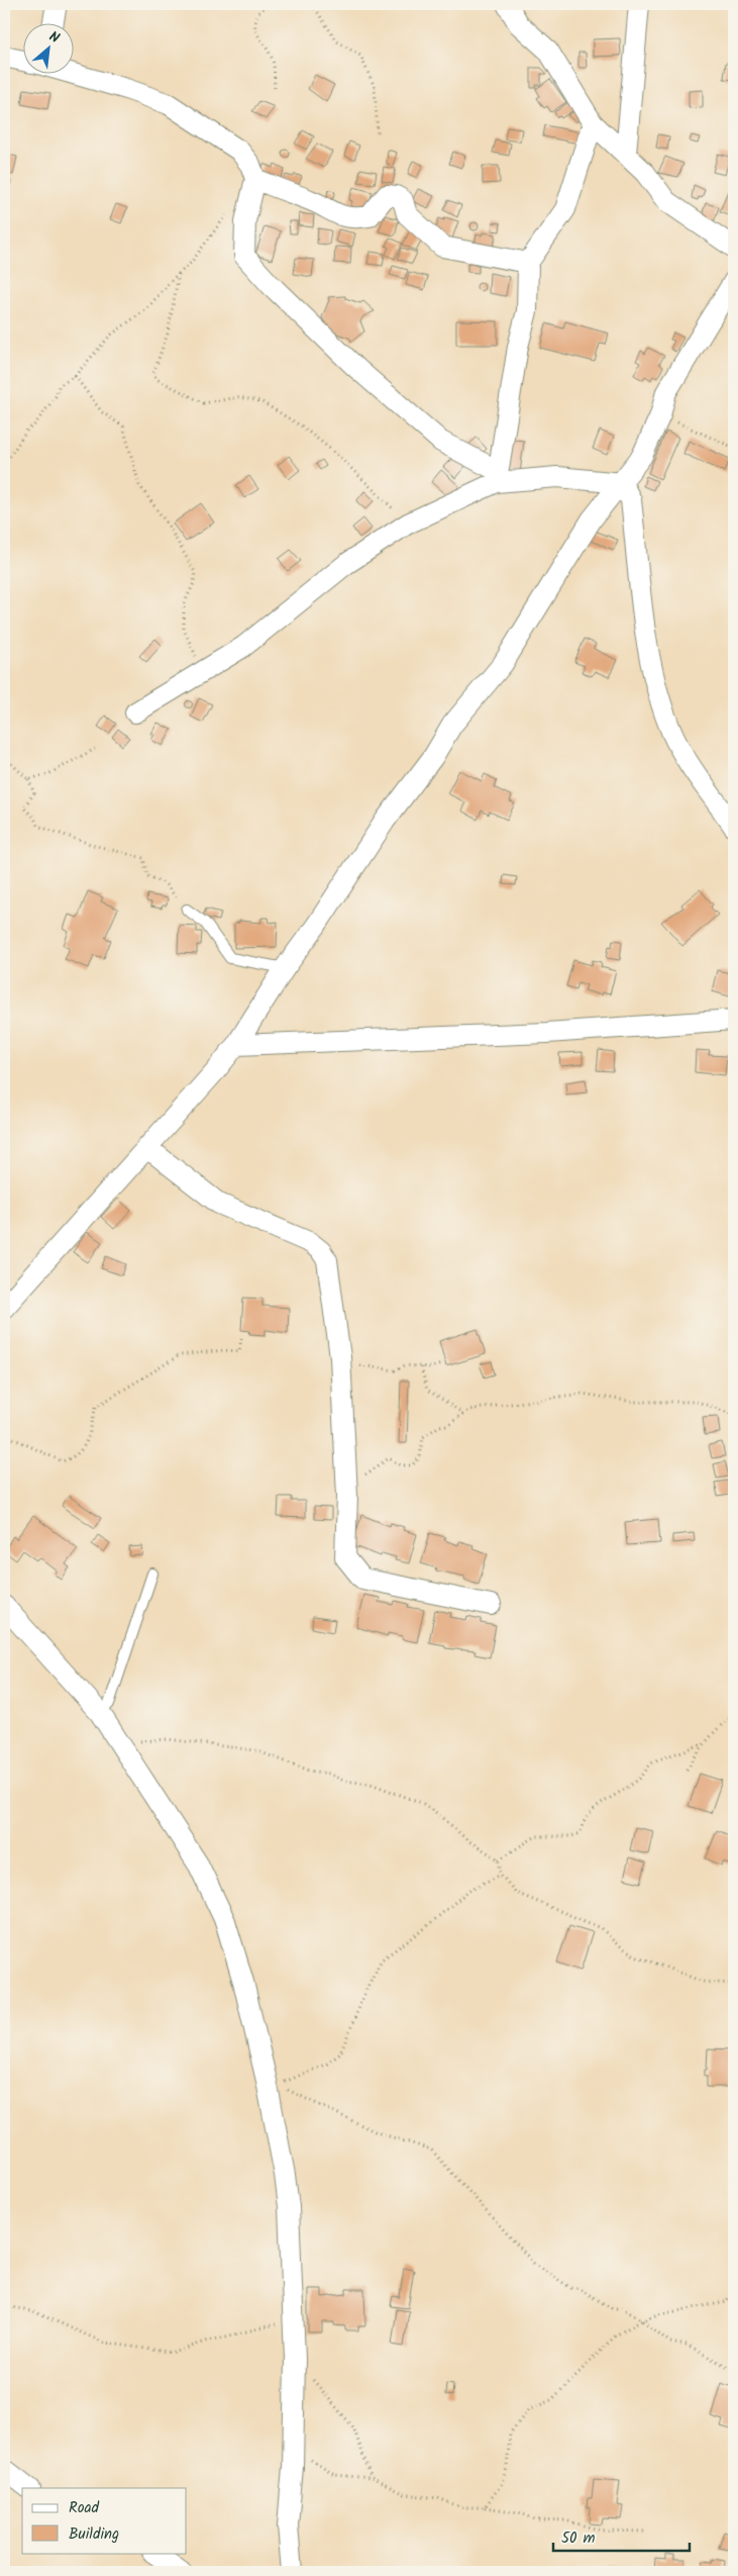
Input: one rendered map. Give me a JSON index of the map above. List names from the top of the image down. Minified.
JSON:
{"legend":["Road","Building"],"scale_bar":"50 m","north":"top right"}
